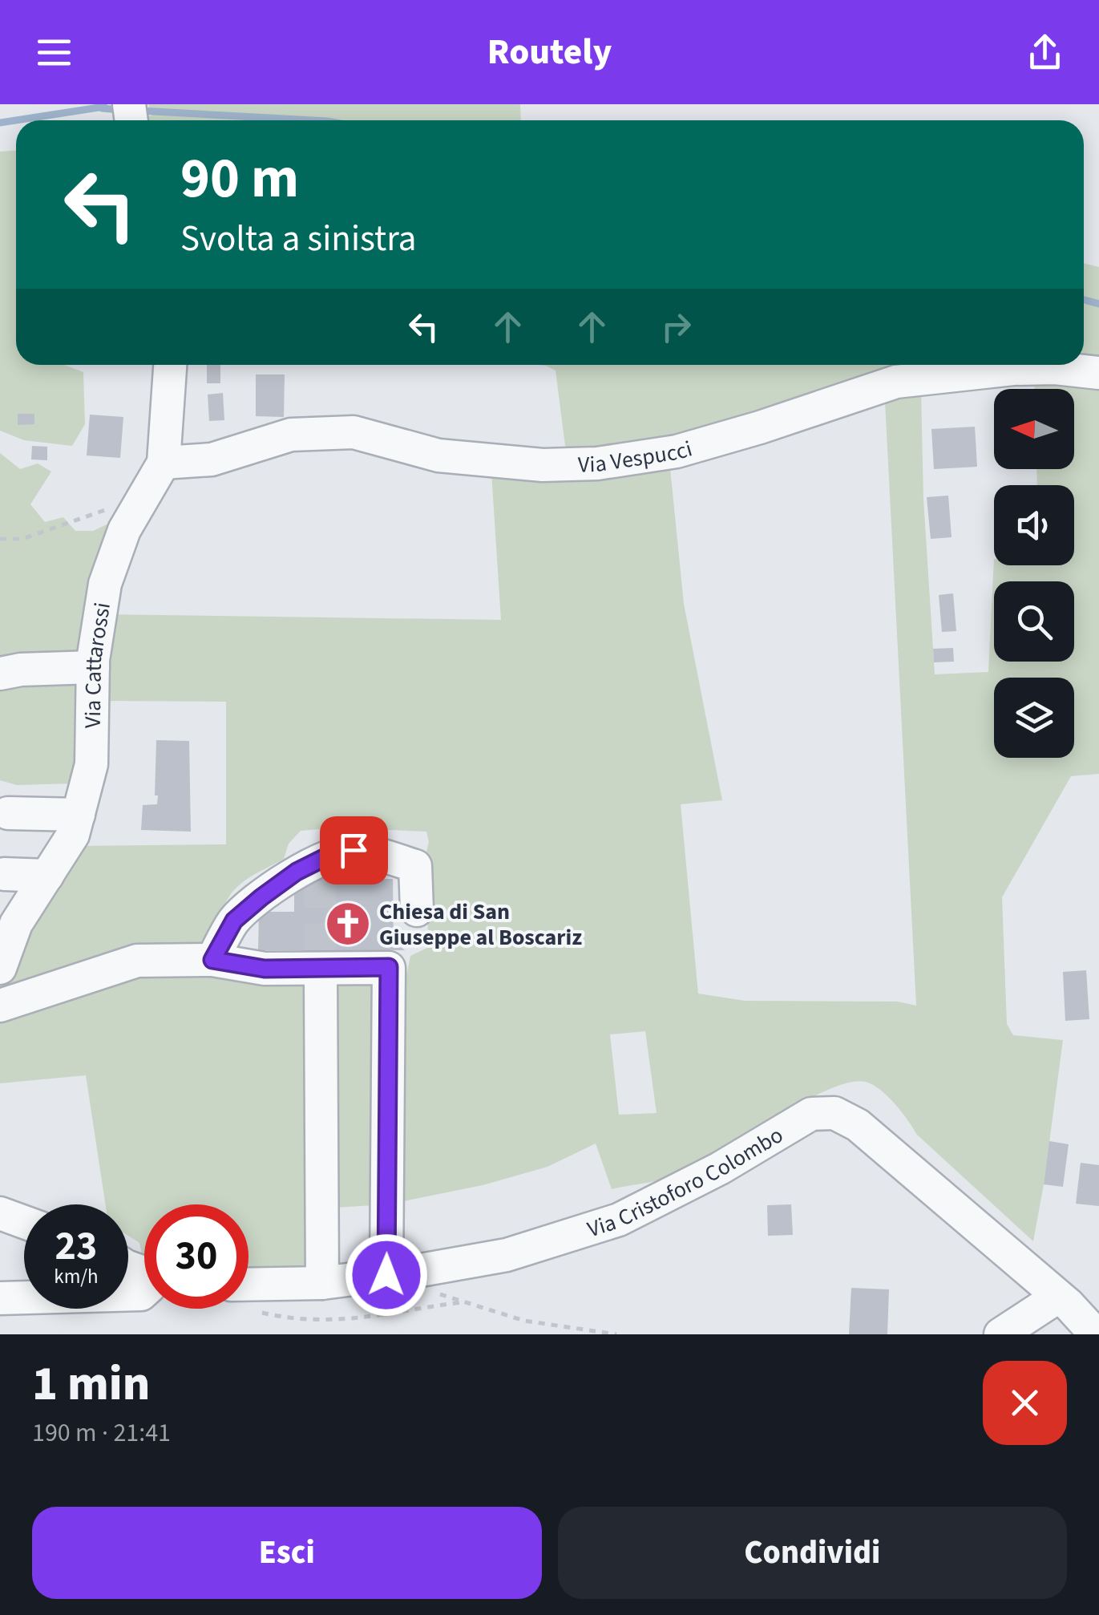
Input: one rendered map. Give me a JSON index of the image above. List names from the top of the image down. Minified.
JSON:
{"streets":{"street":["Via Vespucci","Via Cattarossi","Via Cristoforo Colombo"]},"crossings":[["Via Vespucci","Via Cattarossi"]],"places":{"church":["Chiesa di San Giuseppe al Boscariz"]},"north":"left","page":{"header":"Routely","turn":["90 m","Svolta a sinistra"],"speed":"23 km/h","limit":"30","heading":["1 min","190 m · 21:41"],"buttons":["Esci","Condividi"]}}
